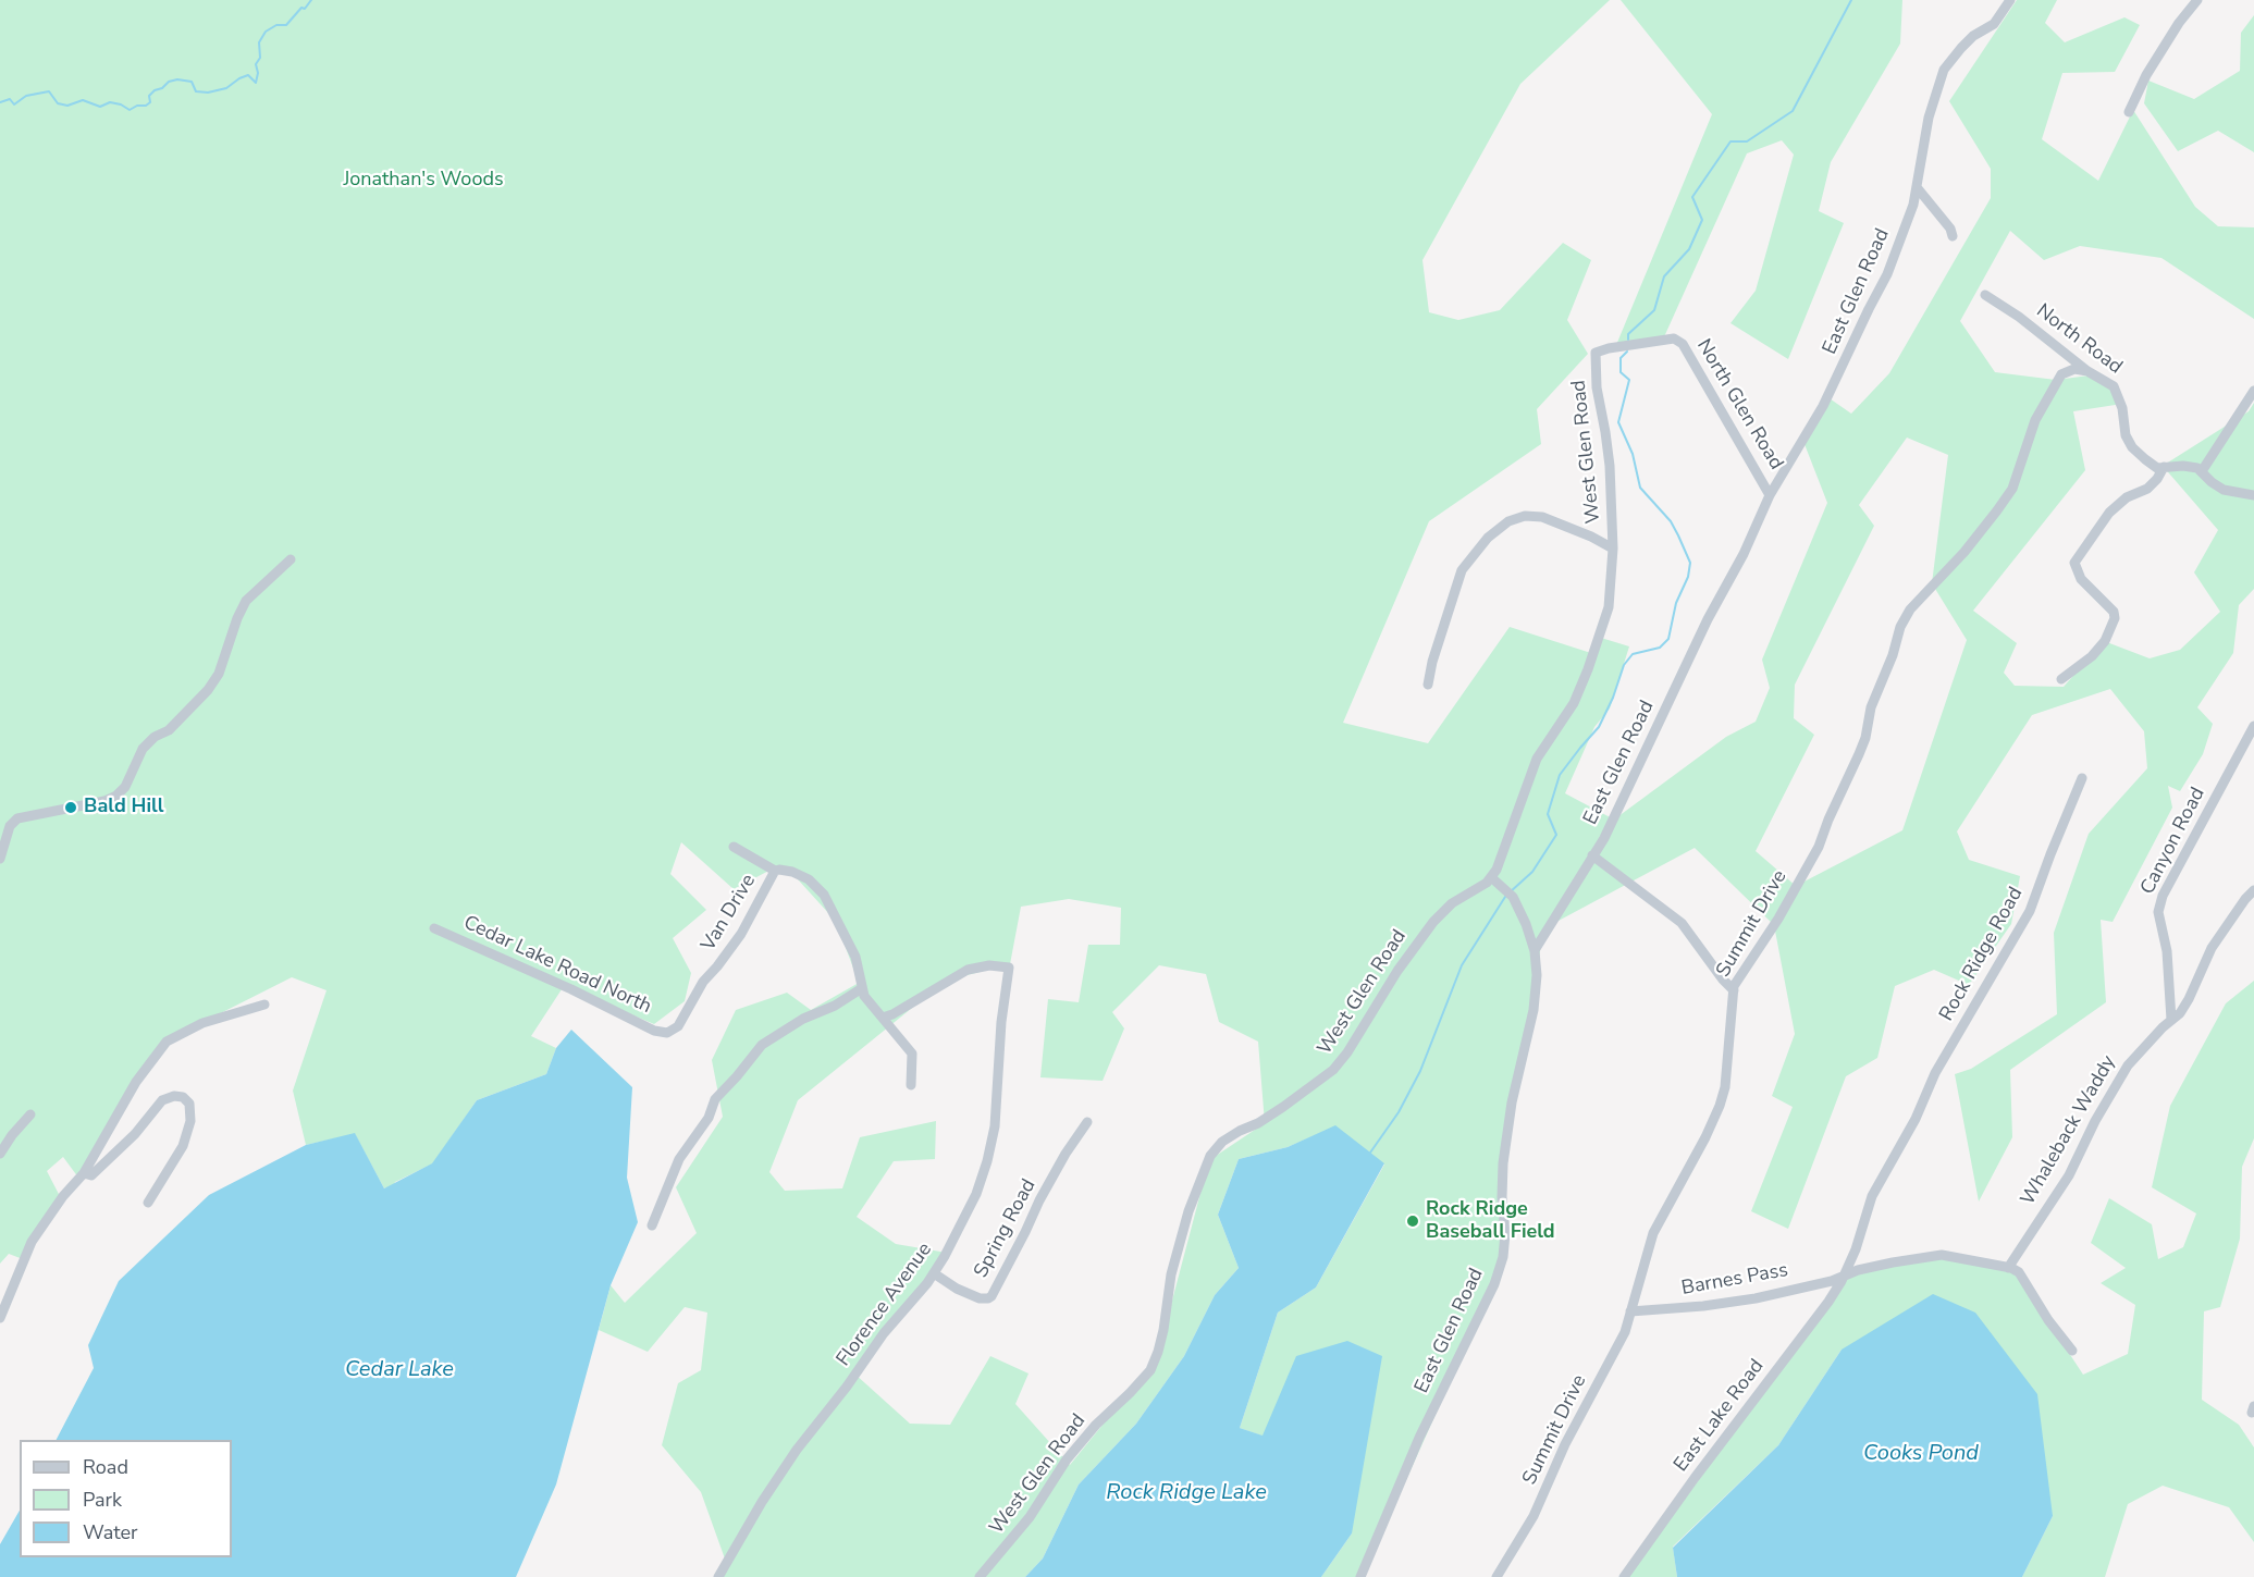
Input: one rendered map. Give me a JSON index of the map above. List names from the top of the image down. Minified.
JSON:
{"streets":{"street":["East Glen Road","North Road","North Glen Road","West Glen Road","Canyon Road","Van Drive","Summit Drive","Rock Ridge Road","Cedar Lake Road North","Whaleback Waddy","Spring Road","Barnes Pass","Florence Avenue","East Lake Road"]},"crossings":[["East Glen Road","North Glen Road"],["North Road","Summit Drive"],["North Glen Road","West Glen Road"],["Canyon Road","Whaleback Waddy"],["Van Drive","Cedar Lake Road North"],["Van Drive","Florence Avenue"],["Summit Drive","Barnes Pass"],["Rock Ridge Road","Barnes Pass"],["Rock Ridge Road","East Lake Road"],["Whaleback Waddy","Barnes Pass"],["Spring Road","Florence Avenue"],["Barnes Pass","East Lake Road"]],"water":["Cedar Lake","Cooks Pond","Rock Ridge Lake"],"parks":["Jonathan's Woods"],"places":["Bald Hill","Rock Ridge Baseball Field"],"legend":["Road","Park","Water"]}
